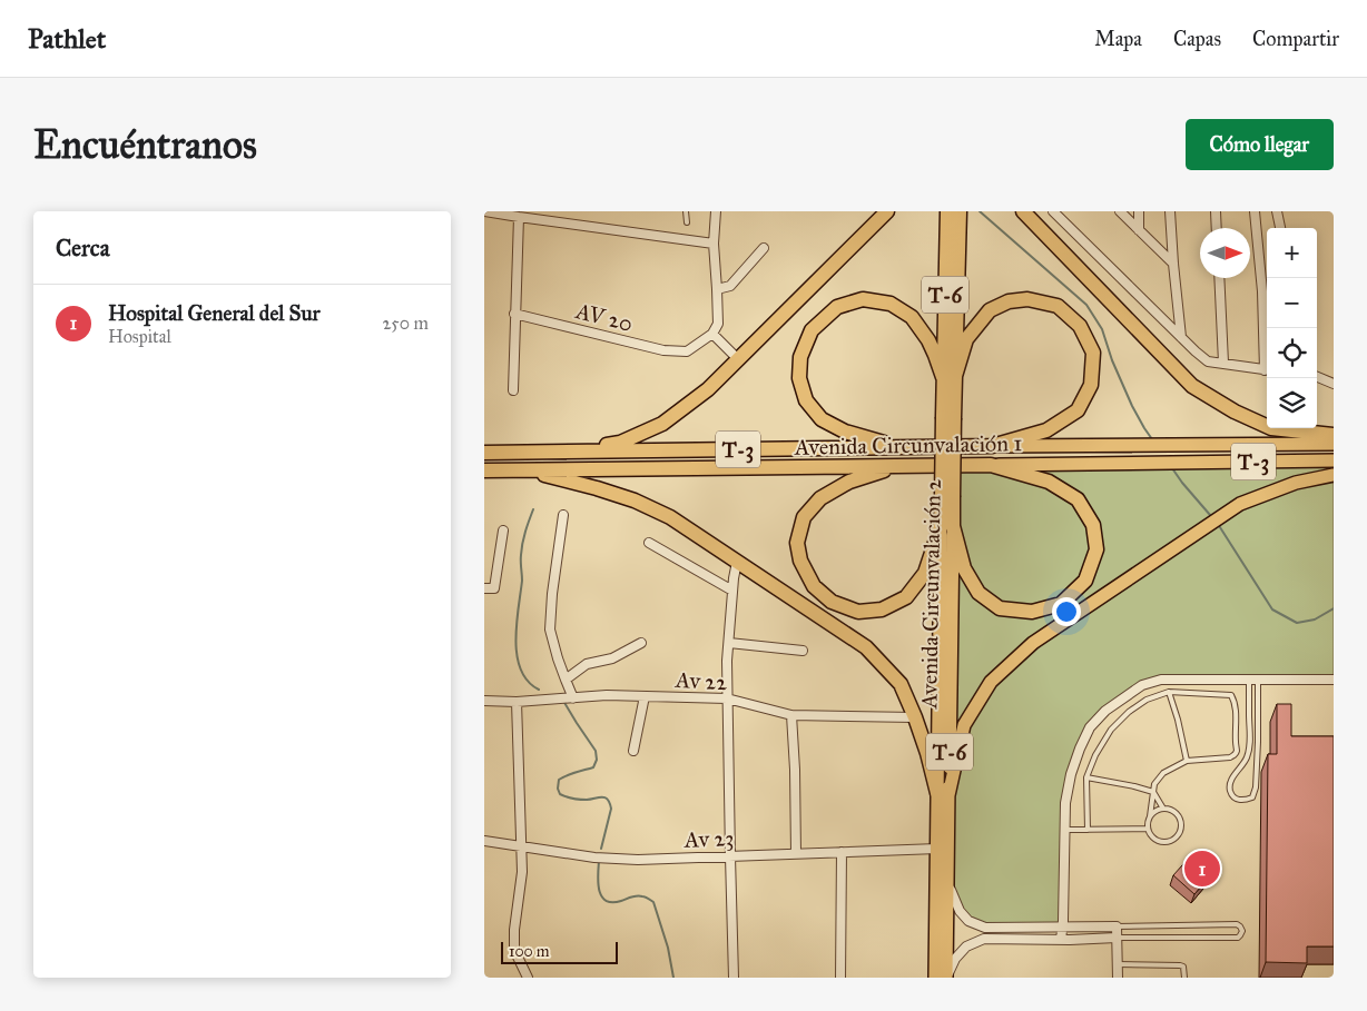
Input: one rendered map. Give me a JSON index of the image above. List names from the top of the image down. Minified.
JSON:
{"streets":{"highway":["T-6","Avenida Circunvalación 1","T-3","Avenida Circunvalación 2"],"street":["AV 20","Av 22","Av 23"]},"crossings":[["Avenida Circunvalación 2","Av 23"]],"scale_bar":"100 m","north":"right","page":{"header":"Pathlet","nav":["Mapa","Capas","Compartir"],"buttons":"Cómo llegar","title":"Encuéntranos","heading":"Cerca","map_buttons":["+","−"],"list":[{"mark":"1","name":"Hospital General del Sur","note":"Hospital","value":"250 m"}],"pins":"1","scale":"100 m"}}
